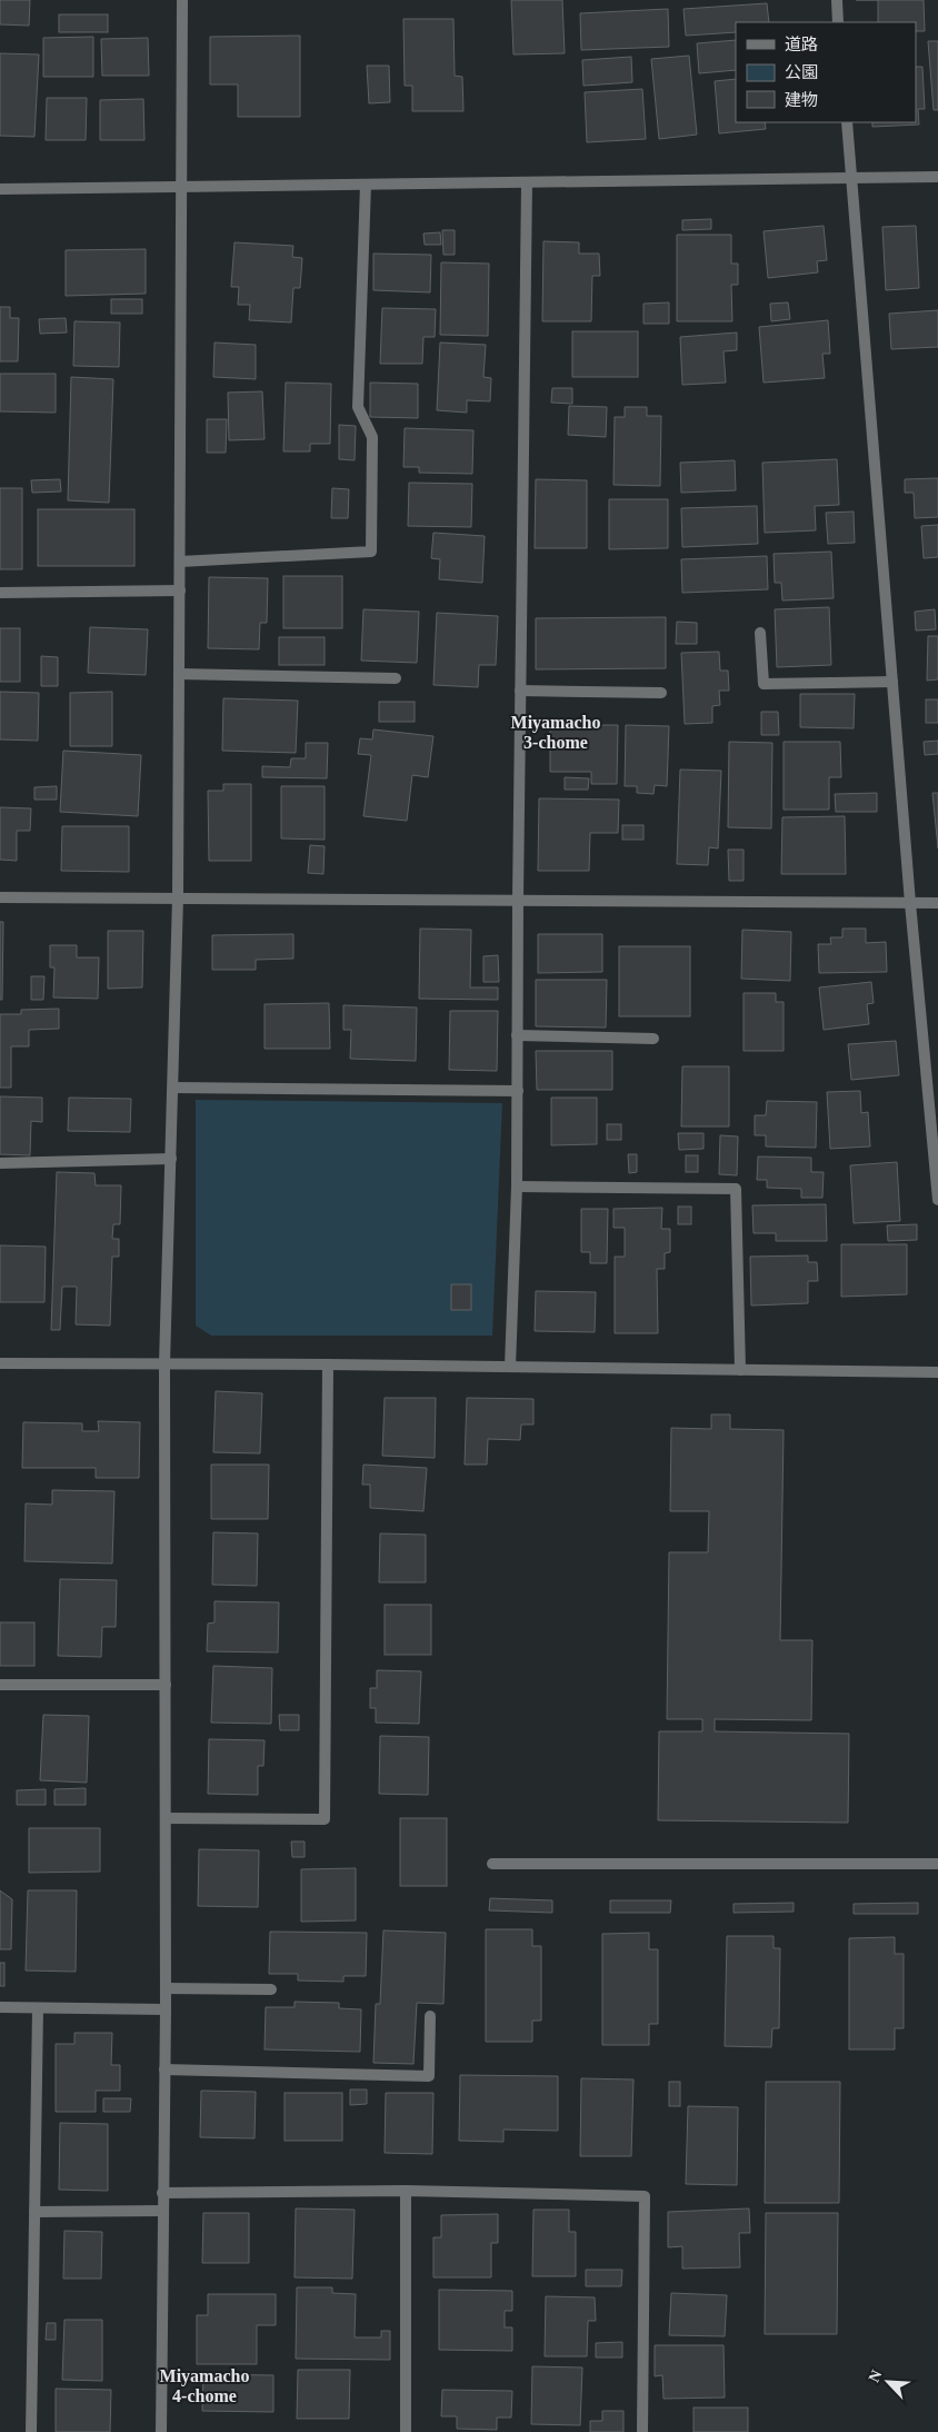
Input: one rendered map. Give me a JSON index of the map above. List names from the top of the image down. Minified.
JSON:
{"districts":["Miyamacho 3-chome","Miyamacho 4-chome"],"legend":["道路","公園","建物"],"north":"top left"}
